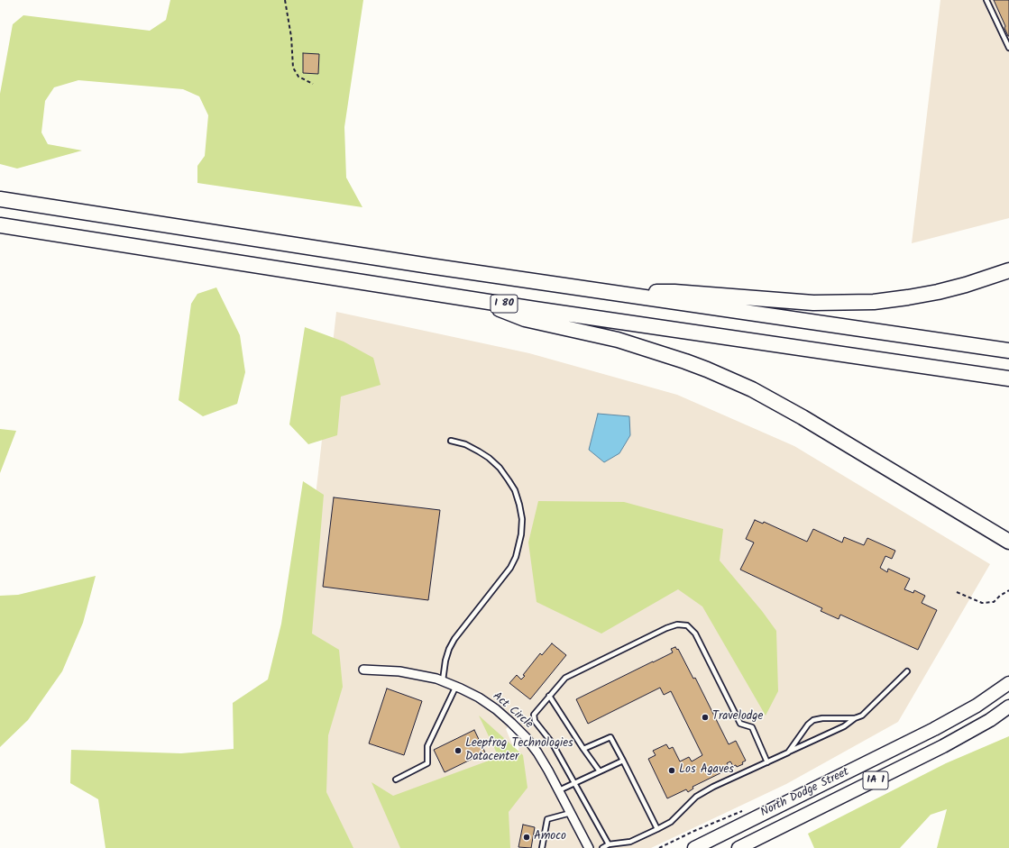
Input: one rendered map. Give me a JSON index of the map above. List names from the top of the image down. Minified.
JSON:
{"streets":{"highway":["I 80"],"main road":["IA 1","North Dodge Street"],"street":["Act Circle"]},"places":["Travelodge","Leepfrog Technologies Datacenter","Los Agaves","Amoco"]}
